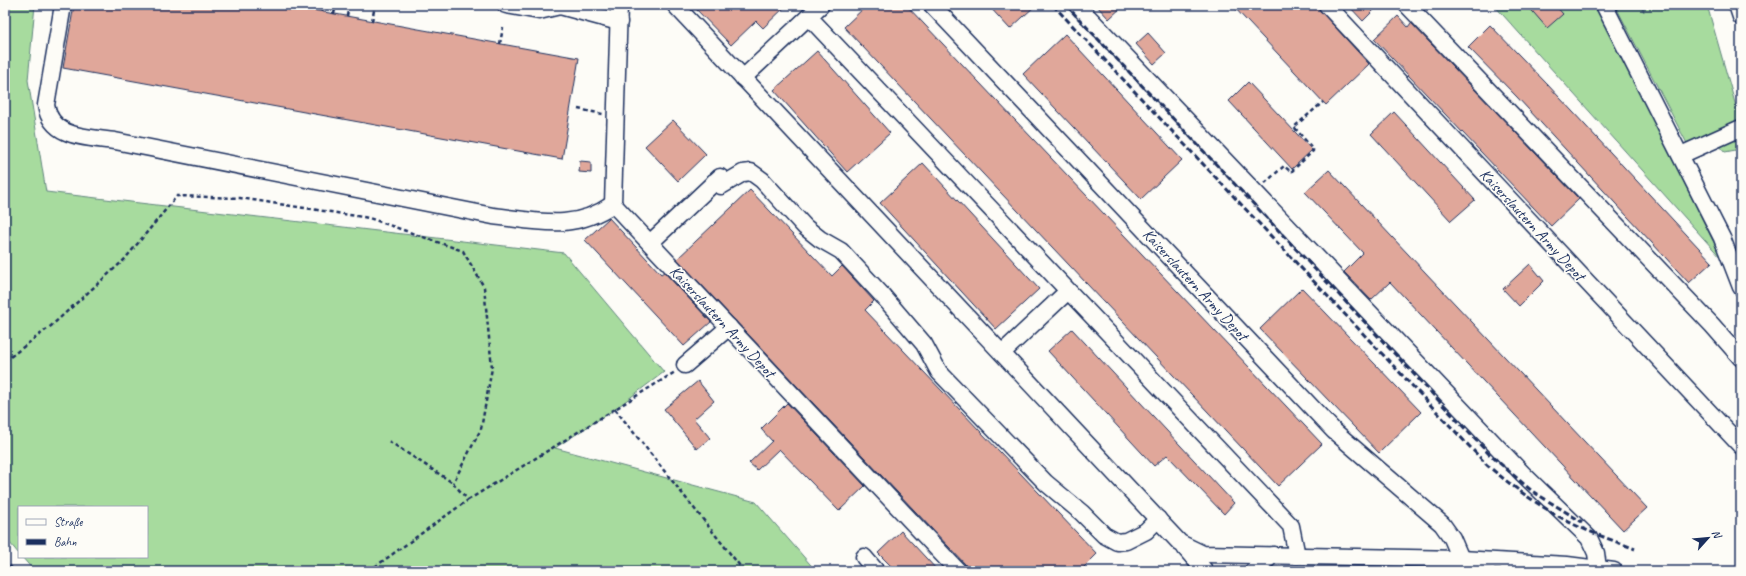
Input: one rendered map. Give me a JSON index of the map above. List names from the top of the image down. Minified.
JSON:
{"streets":{"lane":["Kaiserslautern Army Depot"]},"legend":["Straße","Bahn"],"north":"top right"}
